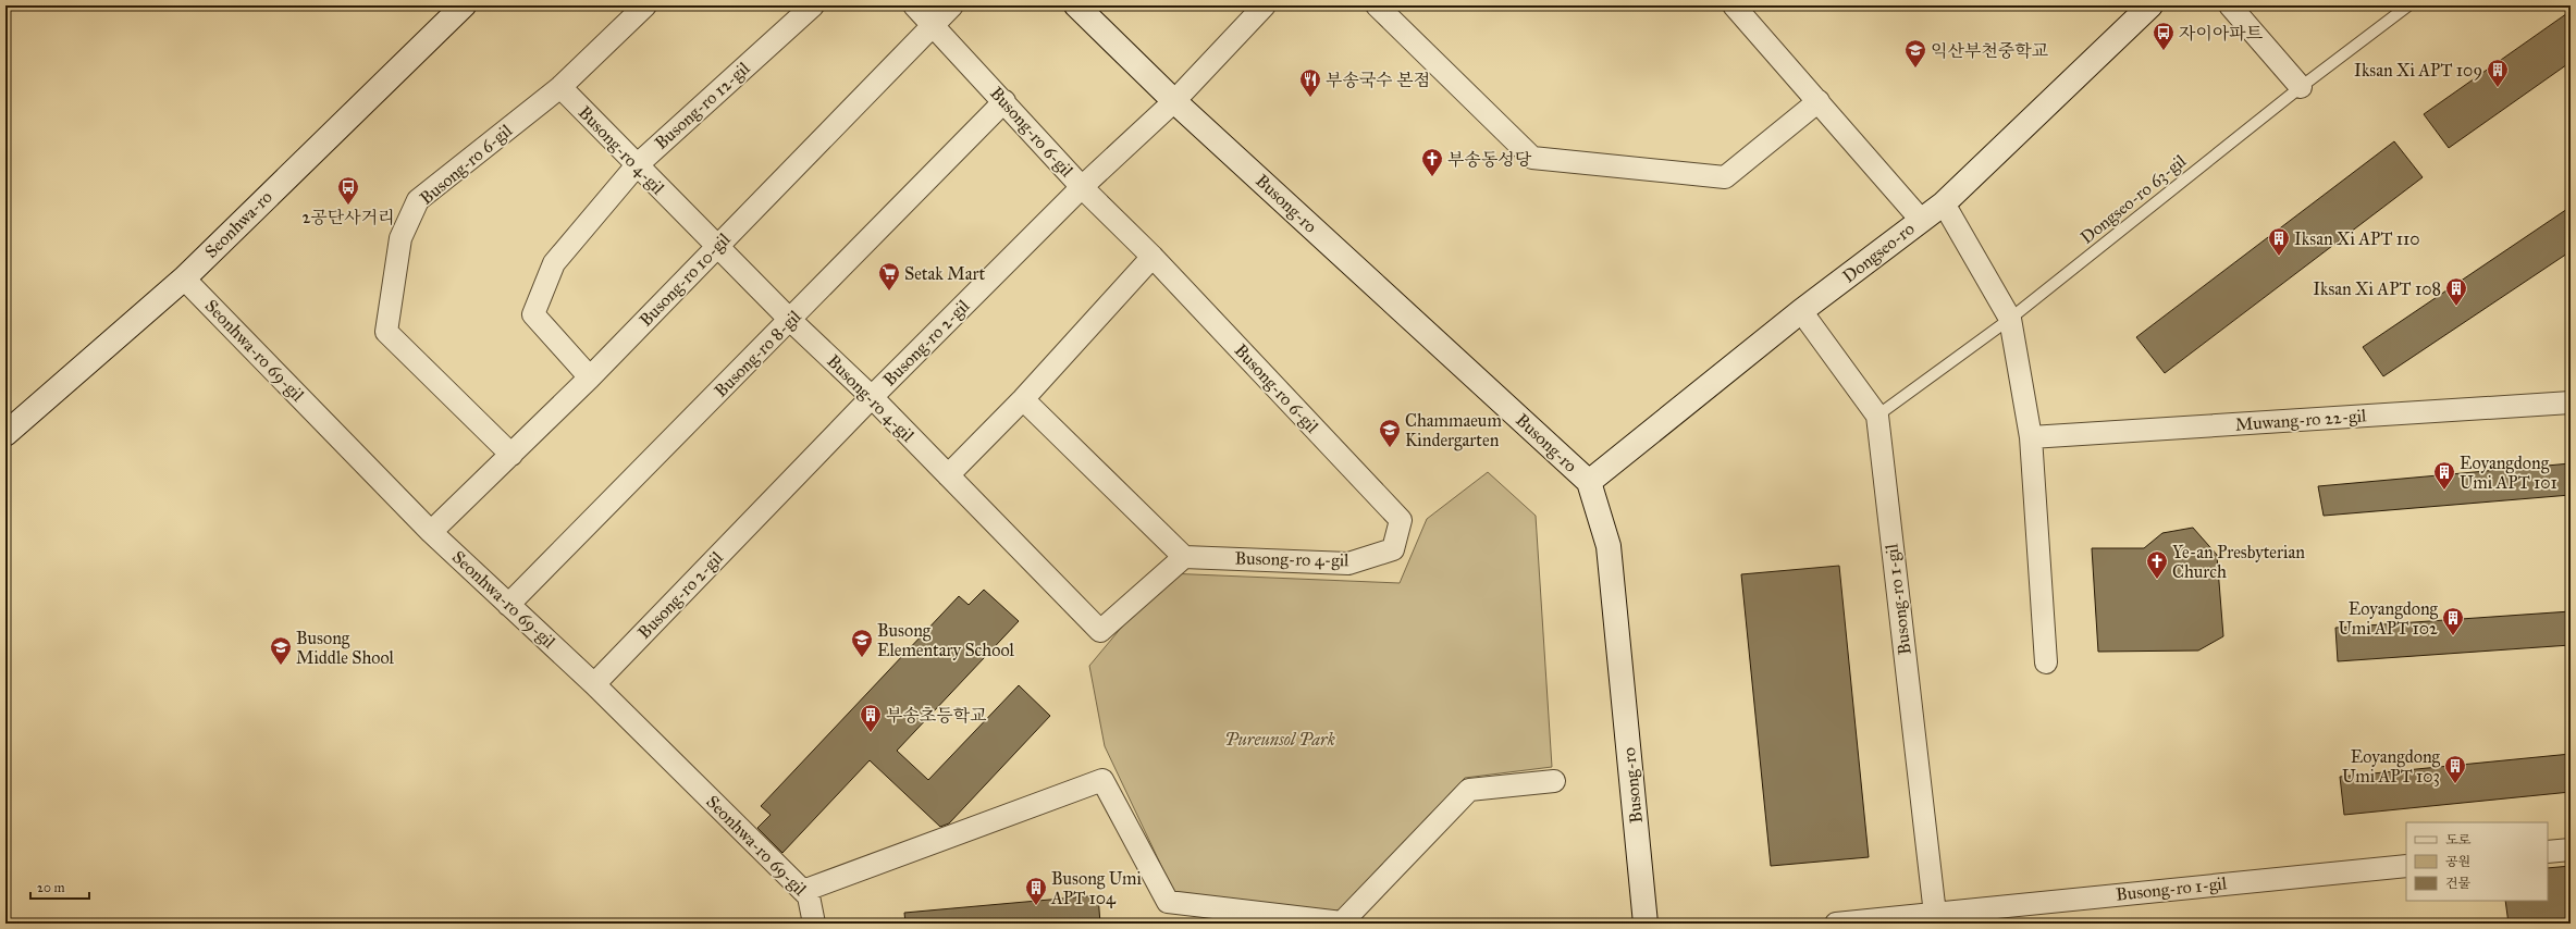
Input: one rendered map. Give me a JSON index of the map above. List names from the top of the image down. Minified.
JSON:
{"streets":{"street":["Busong-ro 12-gil","Busong-ro 6-gil","Busong-ro 4-gil","Busong-ro","Seonhwa-ro","Dongseo-ro","Busong-ro 10-gil","Busong-ro 2-gil","Seonhwa-ro 69-gil","Busong-ro 8-gil","Muwang-ro 22-gil","Busong-ro 1-gil"],"lane":["Dongseo-ro 63-gil"]},"crossings":[["Busong-ro 12-gil","Busong-ro 4-gil"],["Busong-ro 12-gil","Busong-ro 10-gil"],["Busong-ro 6-gil","Busong-ro 4-gil"],["Busong-ro 6-gil","Busong-ro 10-gil"],["Busong-ro 6-gil","Busong-ro 2-gil"],["Busong-ro 6-gil","Busong-ro 8-gil"],["Busong-ro 4-gil","Busong-ro 10-gil"],["Busong-ro 4-gil","Busong-ro 2-gil"],["Busong-ro 4-gil","Busong-ro 8-gil"],["Dongseo-ro 63-gil","Busong-ro 1-gil"],["Busong-ro","Dongseo-ro"],["Busong-ro","Busong-ro 2-gil"],["Seonhwa-ro","Seonhwa-ro 69-gil"],["Dongseo-ro","Busong-ro 1-gil"],["Busong-ro 10-gil","Seonhwa-ro 69-gil"],["Busong-ro 2-gil","Seonhwa-ro 69-gil"],["Seonhwa-ro 69-gil","Busong-ro 8-gil"]],"parks":["Pureunsol Park"],"places":{"bus stop":["자이아파트","2공단사거리"],"school or university":["익산부천중학교","Chammaeum Kindergarten","Busong Elementary School","Busong Middle Shool"],"building":["Iksan Xi APT 109","Iksan Xi APT 110","Iksan Xi APT 108","Eoyangdong Umi APT 101","Eoyangdong Umi APT 102","부송초등학교","Eoyangdong Umi APT 103","Busong Umi APT 104"],"restaurant":["부송국수 본점"],"church":["부송동성당","Ye-an Presbyterian Church"],"supermarket":["Setak Mart"]},"legend":["도로","공원","건물"],"scale_bar":"20 m"}
